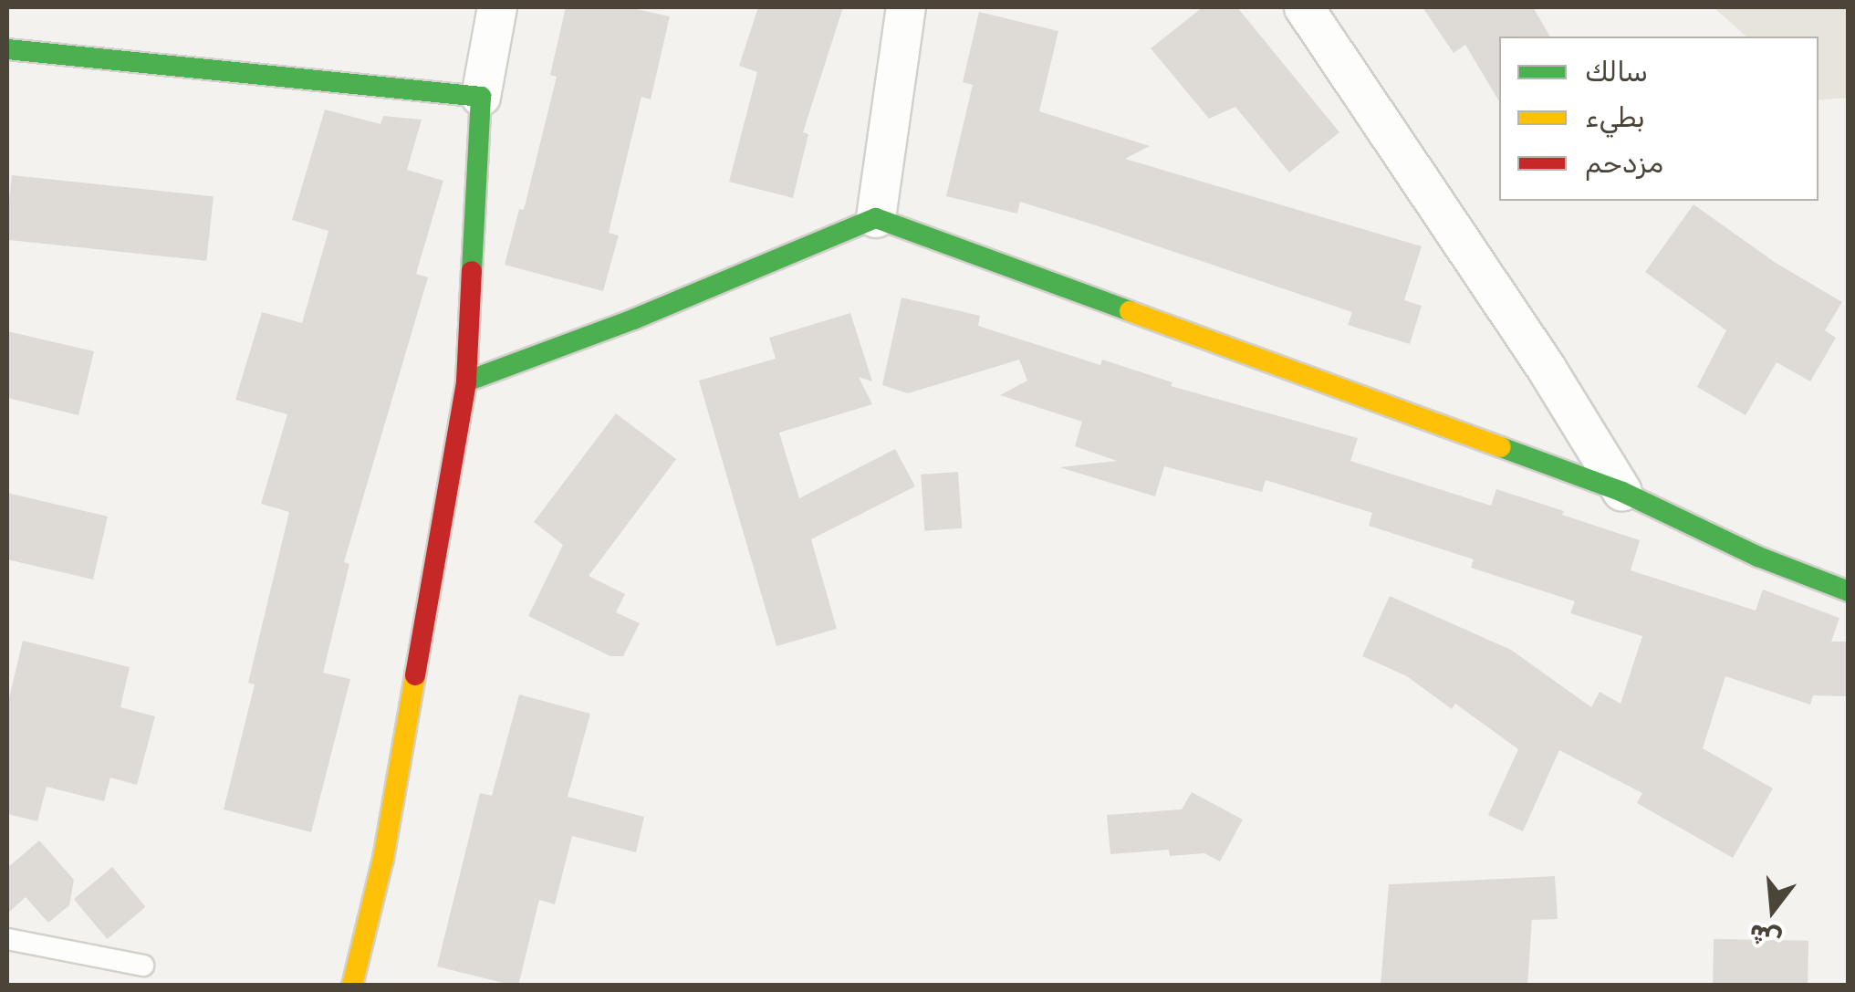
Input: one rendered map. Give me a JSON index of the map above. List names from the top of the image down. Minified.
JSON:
{"legend":["سالك","بطيء","مزدحم"],"north":"bottom"}
